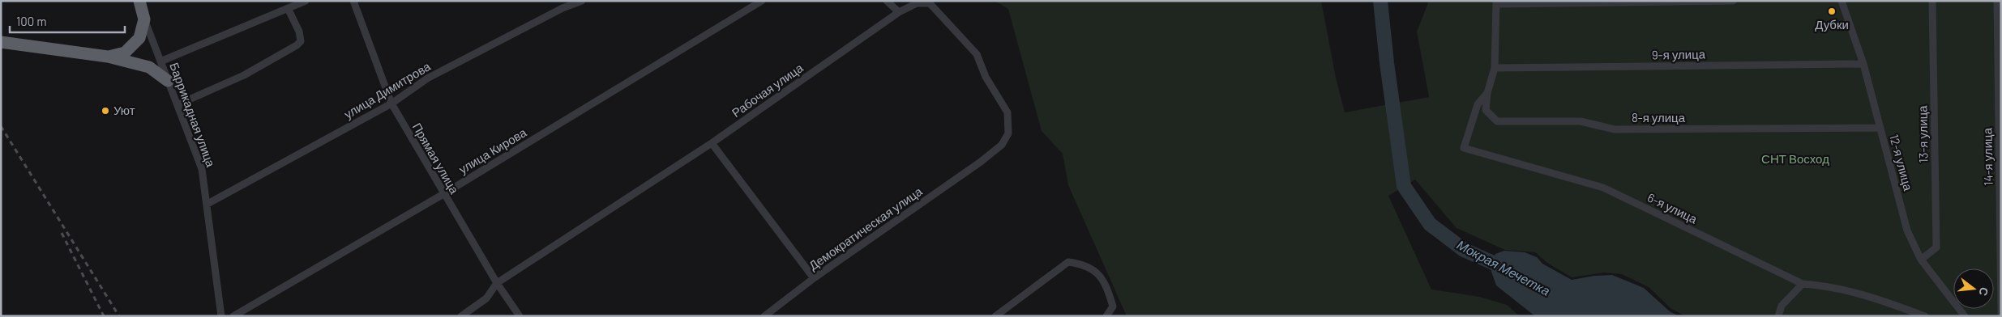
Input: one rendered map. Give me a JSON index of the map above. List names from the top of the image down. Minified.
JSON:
{"streets":{"street":["9-я улица","улица Димитрова","Рабочая улица","Баррикадная улица","8-я улица","13-я улица","улица Кирова","14-я улица","Прямая улица","12-я улица","6-я улица","Демократическая улица"]},"crossings":[["9-я улица","8-я улица"],["9-я улица","12-я улица"],["улица Димитрова","Баррикадная улица"],["улица Димитрова","Прямая улица"],["Рабочая улица","Прямая улица"],["Рабочая улица","Демократическая улица"],["8-я улица","12-я улица"],["8-я улица","6-я улица"],["13-я улица","12-я улица"],["улица Кирова","Прямая улица"]],"water":["Мокрая Мечетка"],"parks":["СНТ Восход"],"places":["Дубки","Уют"],"scale_bar":"100 m","north":"right"}
